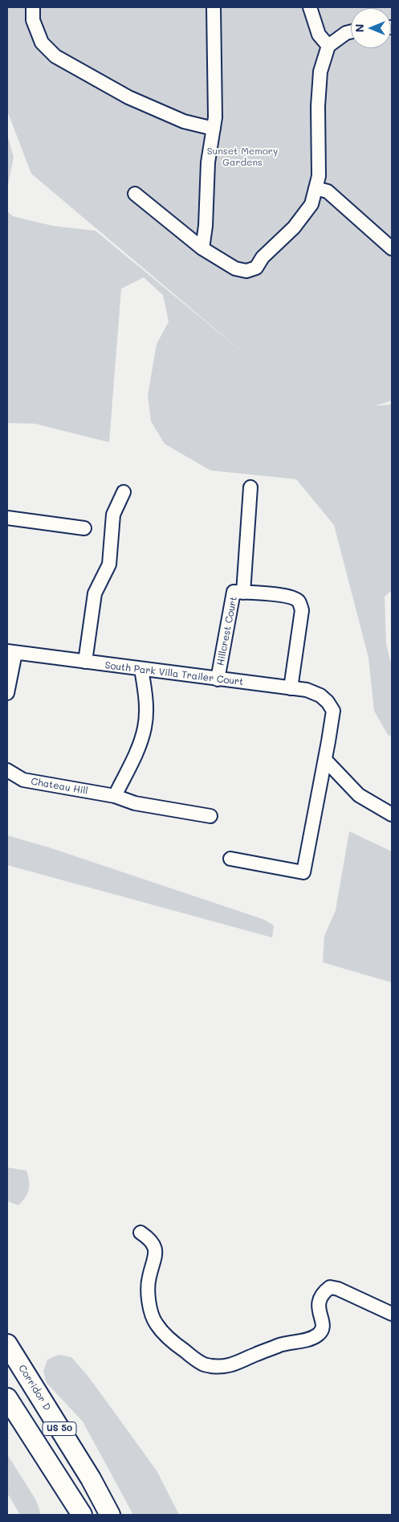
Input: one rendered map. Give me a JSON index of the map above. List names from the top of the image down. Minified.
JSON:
{"streets":{"highway":["Corridor D","US 50"],"street":["Hillcrest Court","South Park Villa Trailer Court","Chateau Hill"]},"crossings":[["Hillcrest Court","South Park Villa Trailer Court"]],"parks":["Sunset Memory Gardens"],"north":"left"}
